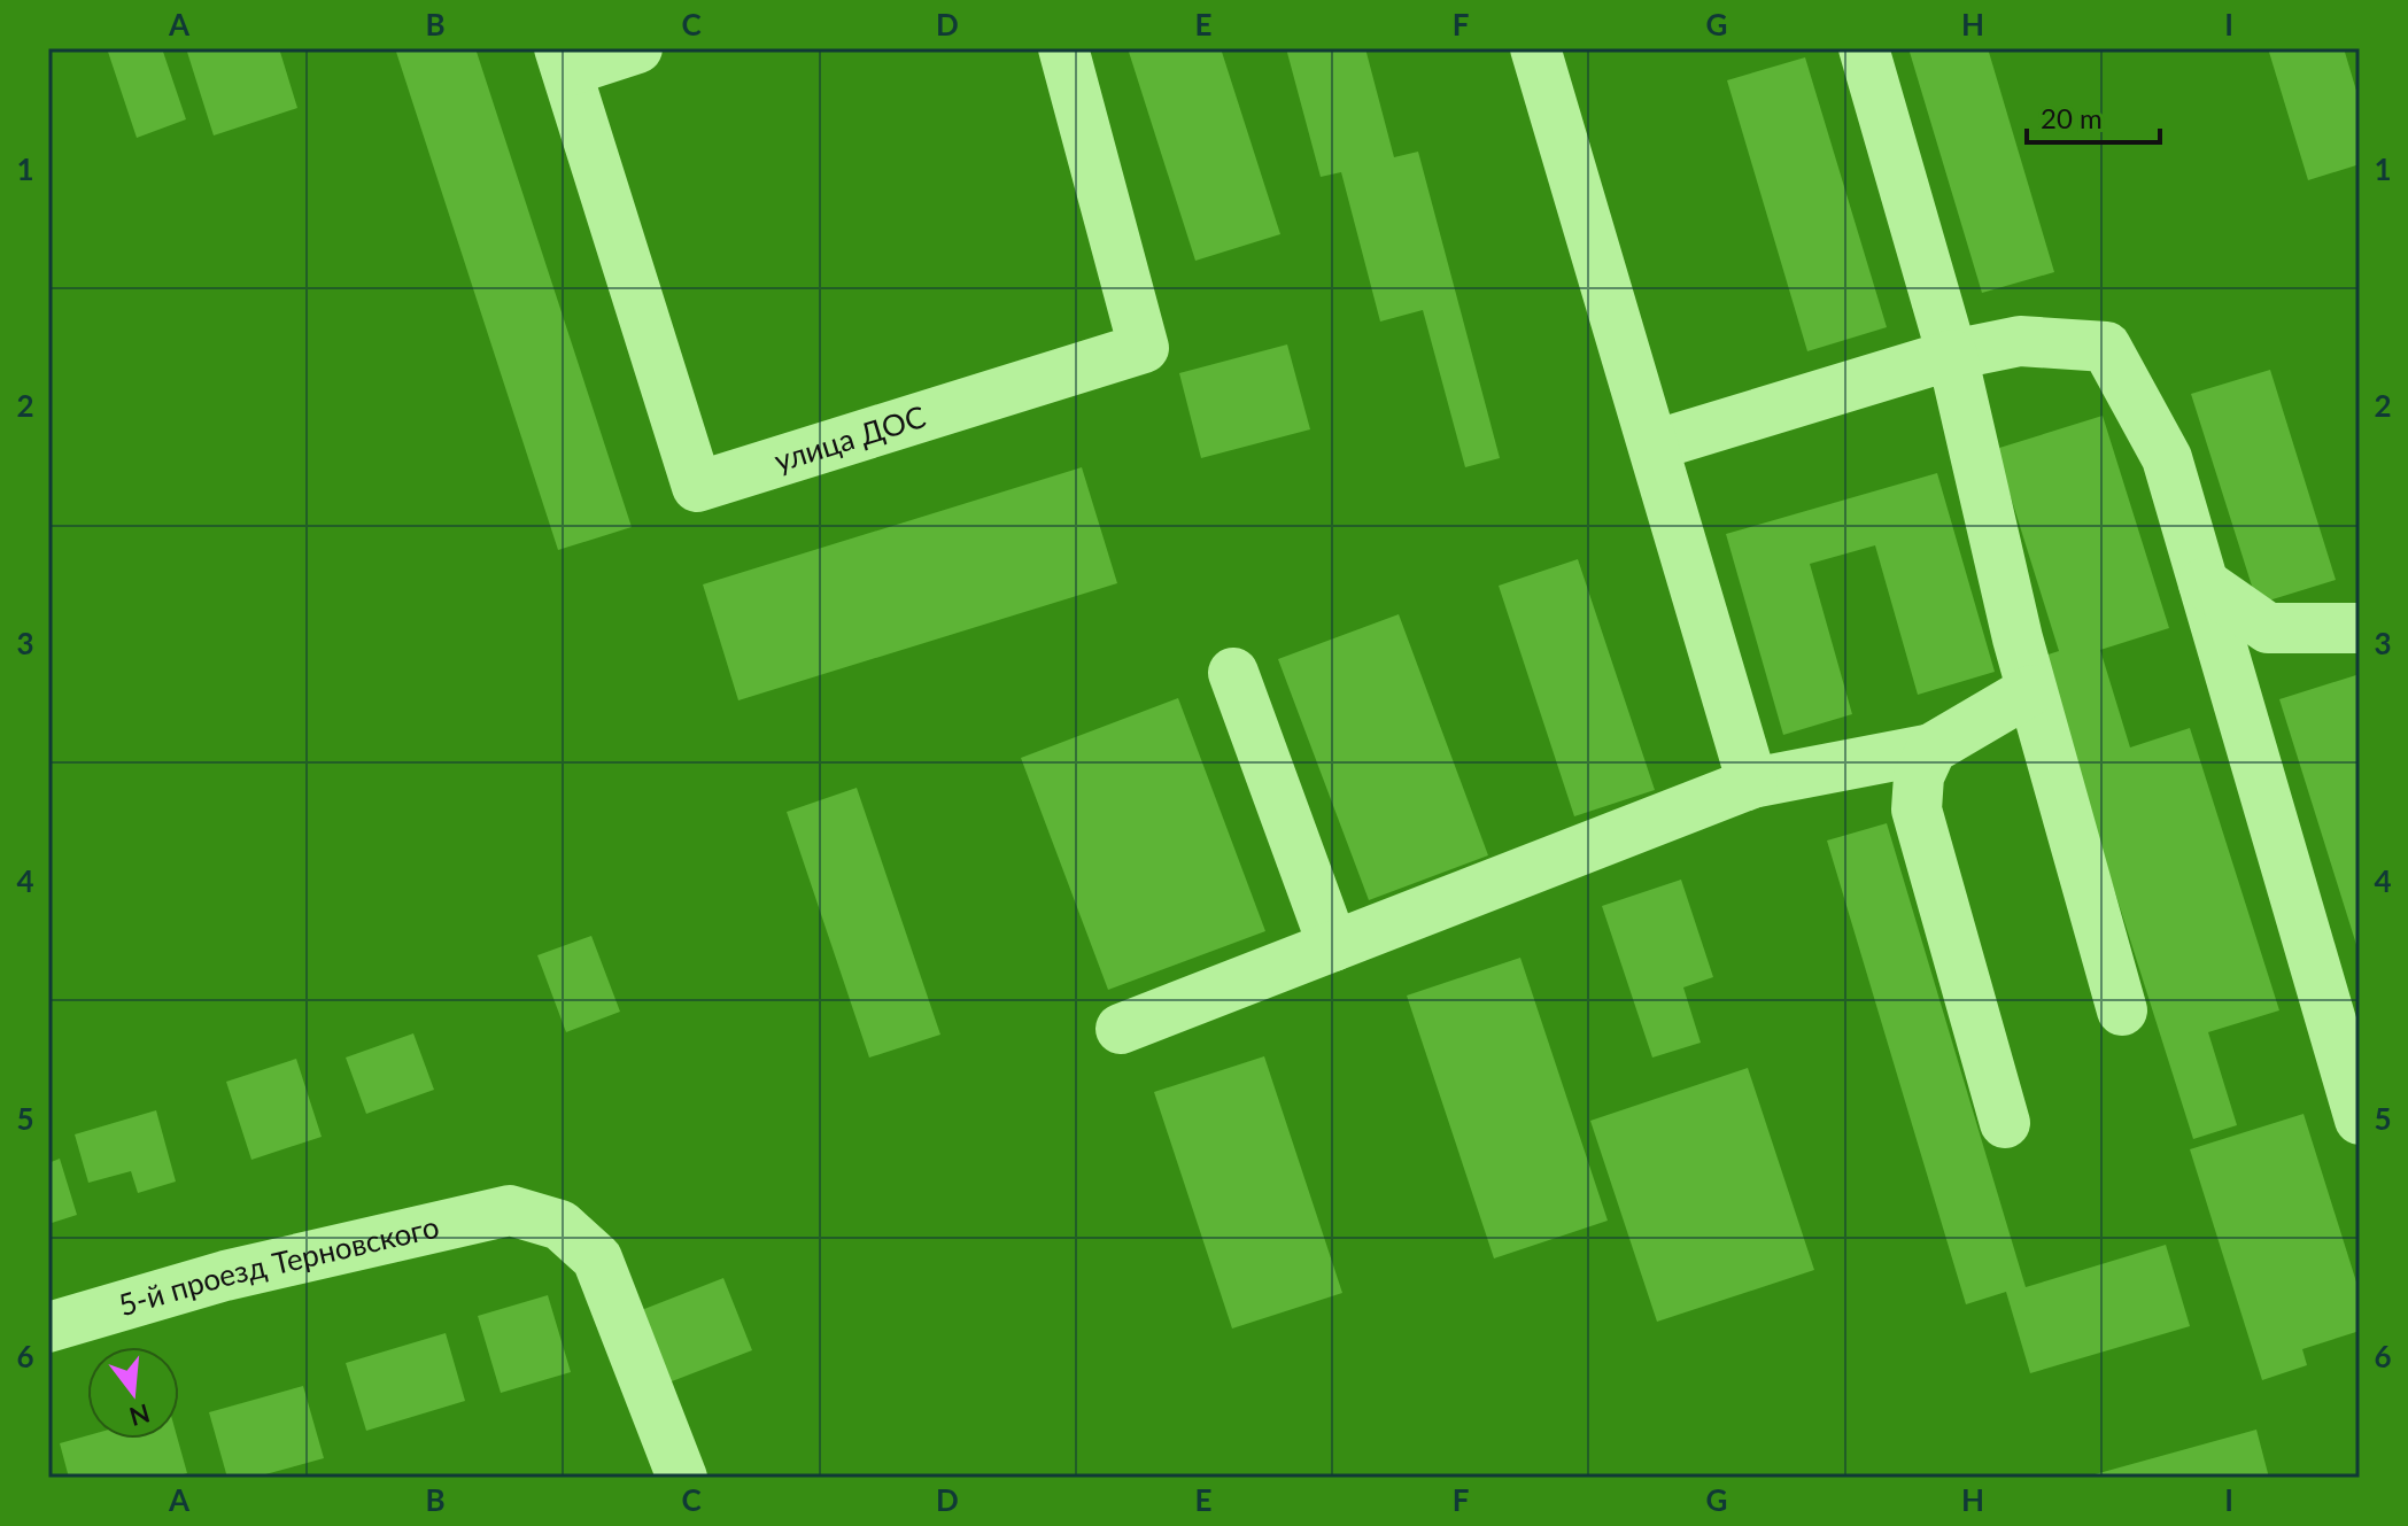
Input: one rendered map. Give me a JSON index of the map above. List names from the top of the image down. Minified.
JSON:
{"streets":{"street":["улица ДОС","5-й проезд Терновского"]},"scale_bar":"20 m","north":"bottom","grid":{"columns":["A","B","C","D","E","F","G","H","I"],"rows":["1","2","3","4","5","6"]}}
